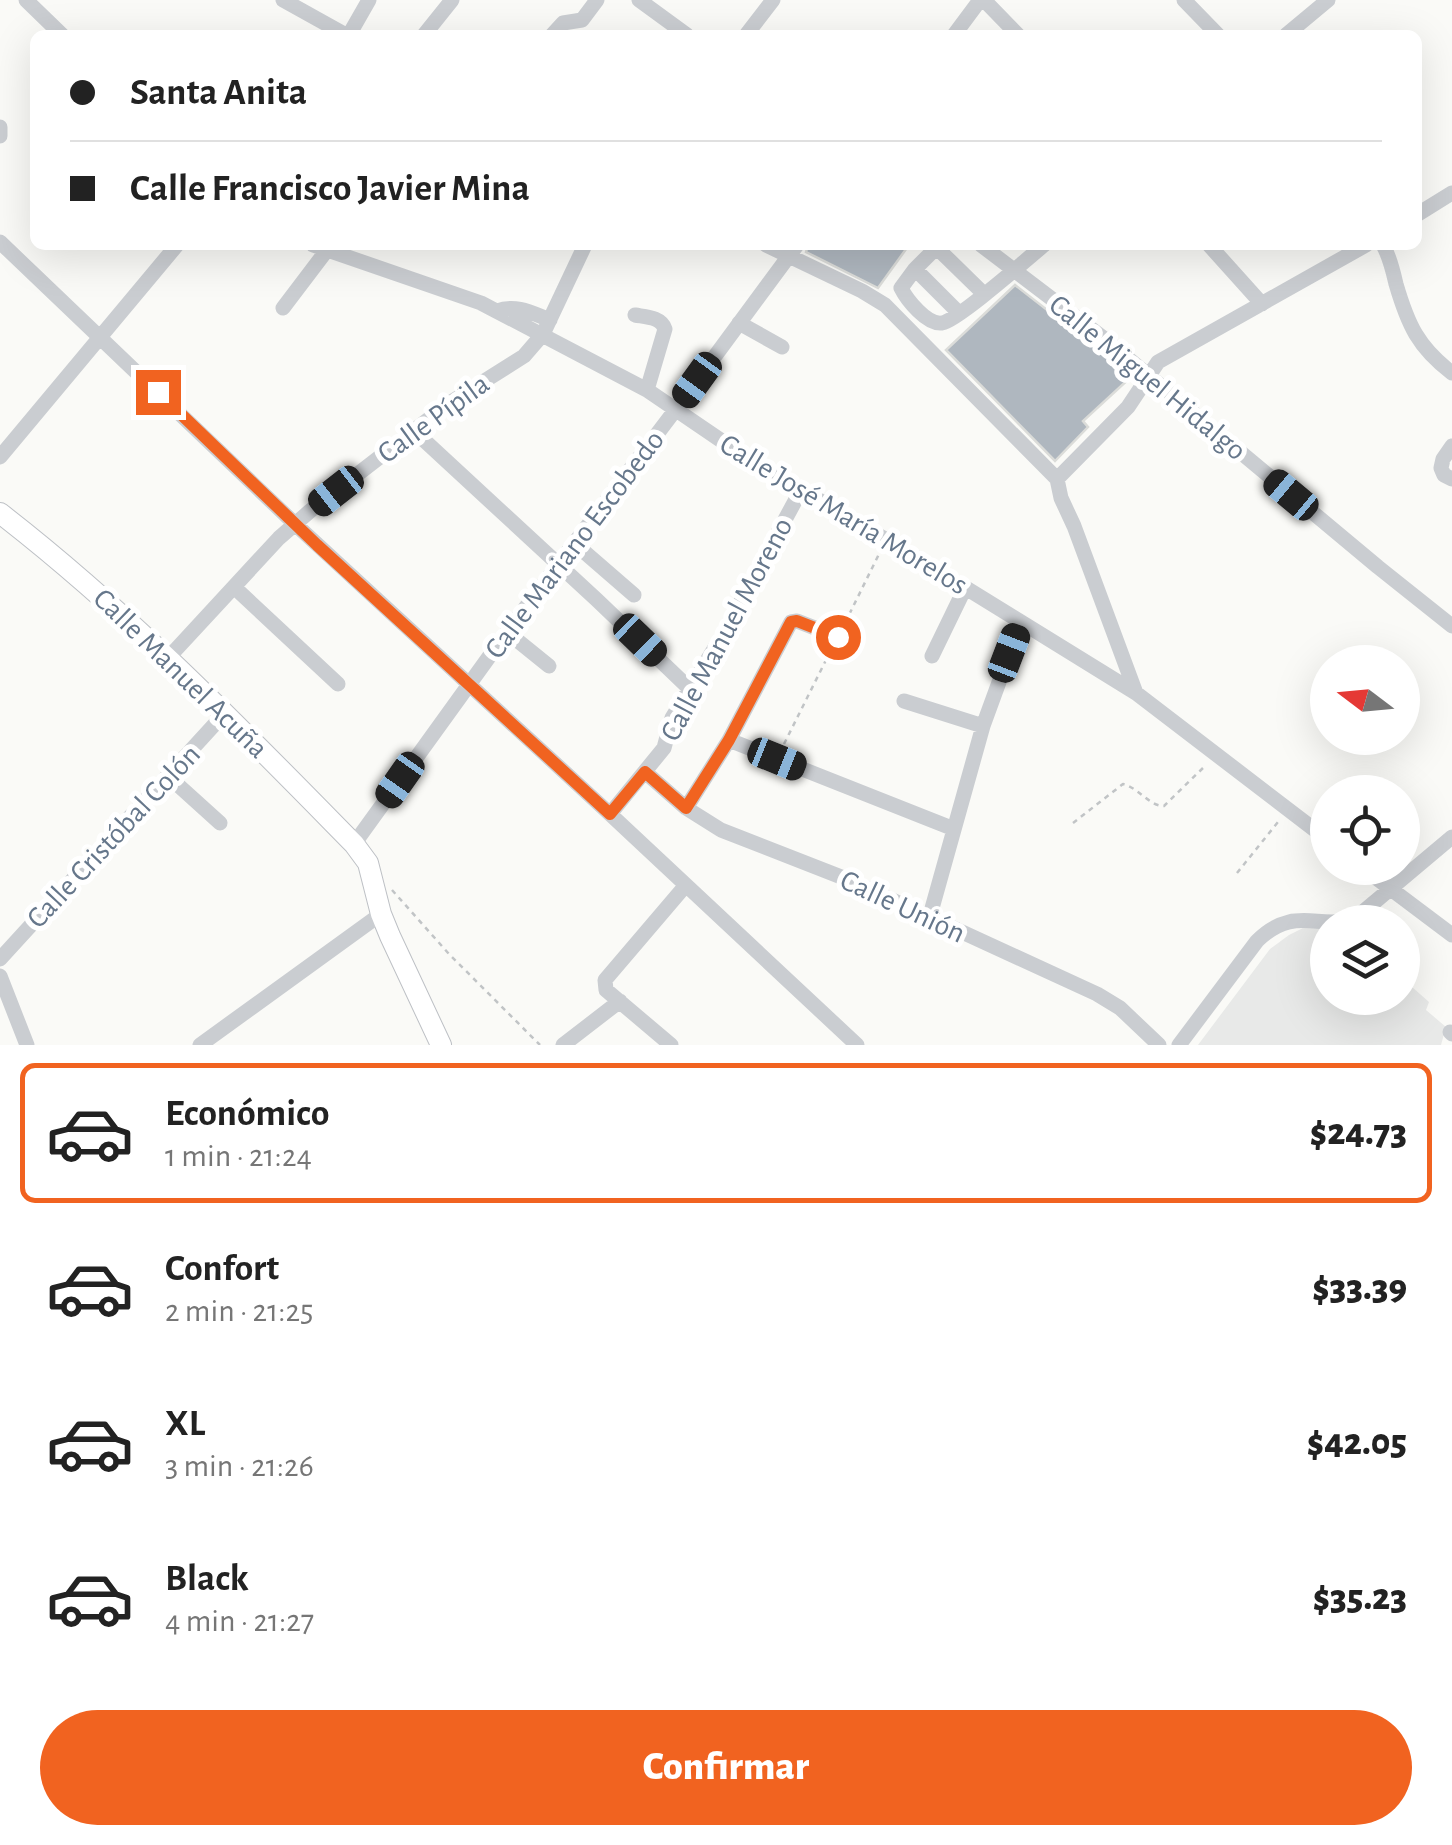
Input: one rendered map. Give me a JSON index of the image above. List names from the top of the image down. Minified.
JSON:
{"streets":{"main road":["Calle Manuel Acuña"],"street":["Calle Miguel Hidalgo","Calle Pípila","Calle José María Morelos","Calle Mariano Escobedo","Calle Manuel Moreno","Calle Cristóbal Colón","Calle Unión"]},"crossings":[["Calle Pípila","Calle José María Morelos"],["Calle Pípila","Calle Manuel Acuña"],["Calle José María Morelos","Calle Mariano Escobedo"],["Calle José María Morelos","Calle Manuel Moreno"],["Calle Mariano Escobedo","Calle Manuel Acuña"],["Calle Manuel Moreno","Calle Unión"],["Calle Manuel Acuña","Calle Cristóbal Colón"]],"north":"left","page":{"banner":["Santa Anita","Calle Francisco Javier Mina"],"list":[{"name":"Económico","note":"1 min · 21:24","value":"$24.73"},{"name":"Confort","note":"2 min · 21:25","value":"$33.39"},{"name":"XL","note":"3 min · 21:26","value":"$42.05"},{"name":"Black","note":"4 min · 21:27","value":"$35.23"}],"buttons":"Confirmar"}}
